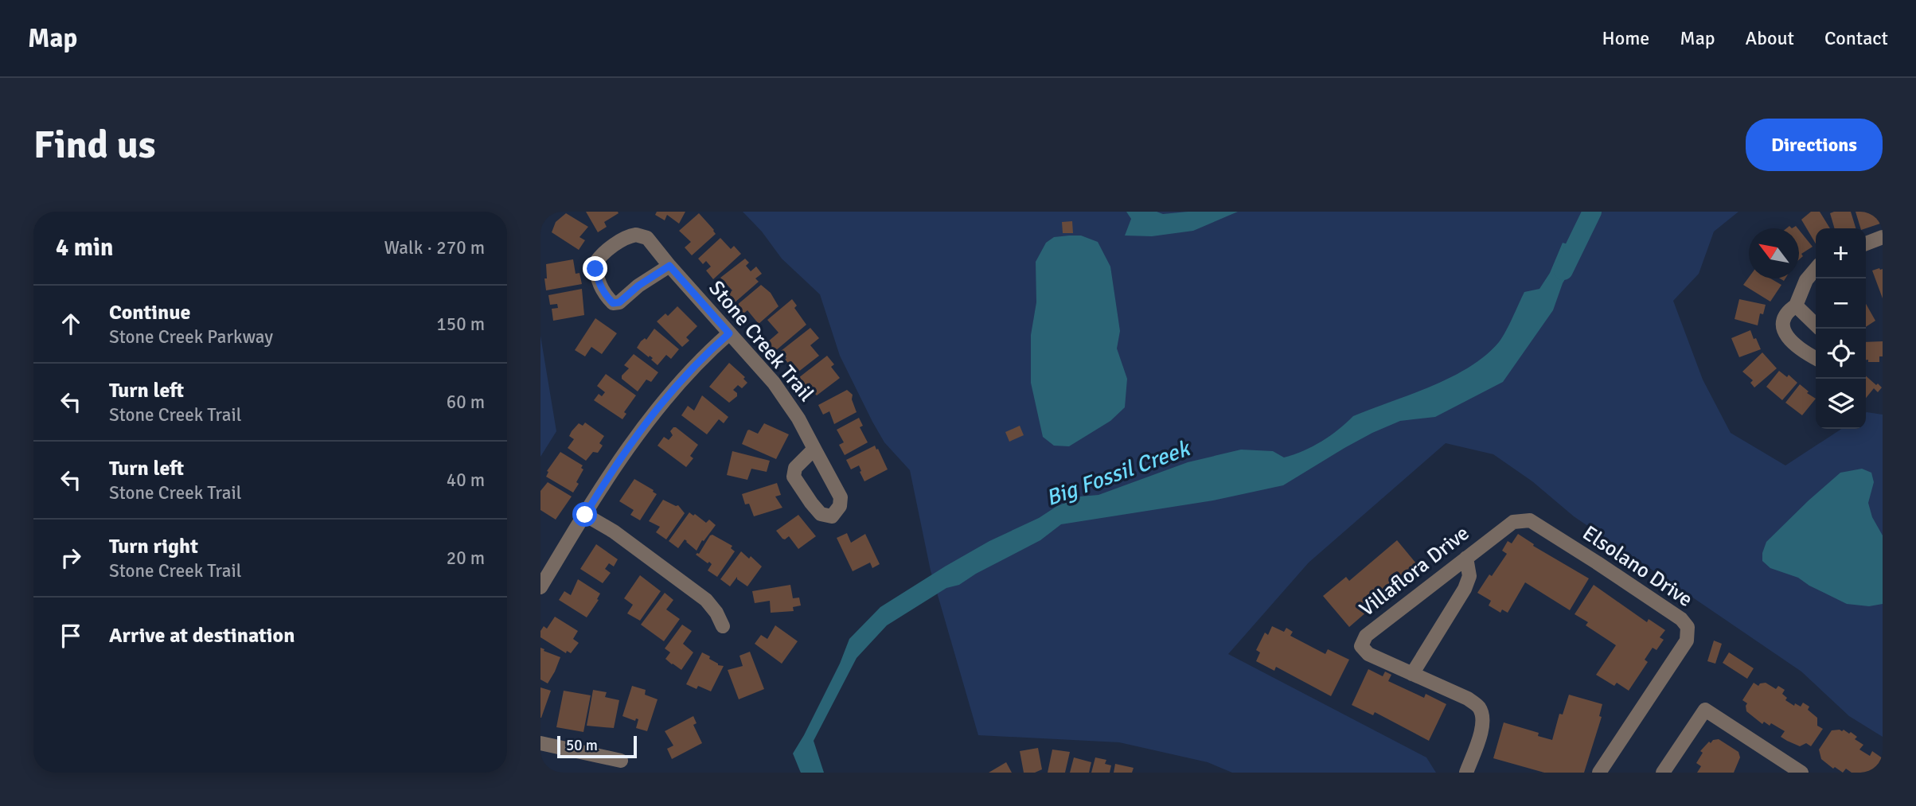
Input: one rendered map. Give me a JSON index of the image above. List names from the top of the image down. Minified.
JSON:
{"streets":{"street":["Stone Creek Trail","Elsolano Drive","Villaflora Drive"]},"crossings":[["Elsolano Drive","Villaflora Drive"]],"water":["Big Fossil Creek"],"scale_bar":"50 m","north":"top left","page":{"header":"Map","nav":["Home","Map","About","Contact"],"buttons":"Directions","title":"Find us","heading":["4 min","Walk · 270 m"],"map_buttons":["+","−"],"list":[["Continue","Stone Creek Parkway","150 m"],["Turn left","Stone Creek Trail","60 m"],["Turn left","Stone Creek Trail","40 m"],["Turn right","Stone Creek Trail","20 m"],"Arrive at destination"],"scale":"50 m"}}
